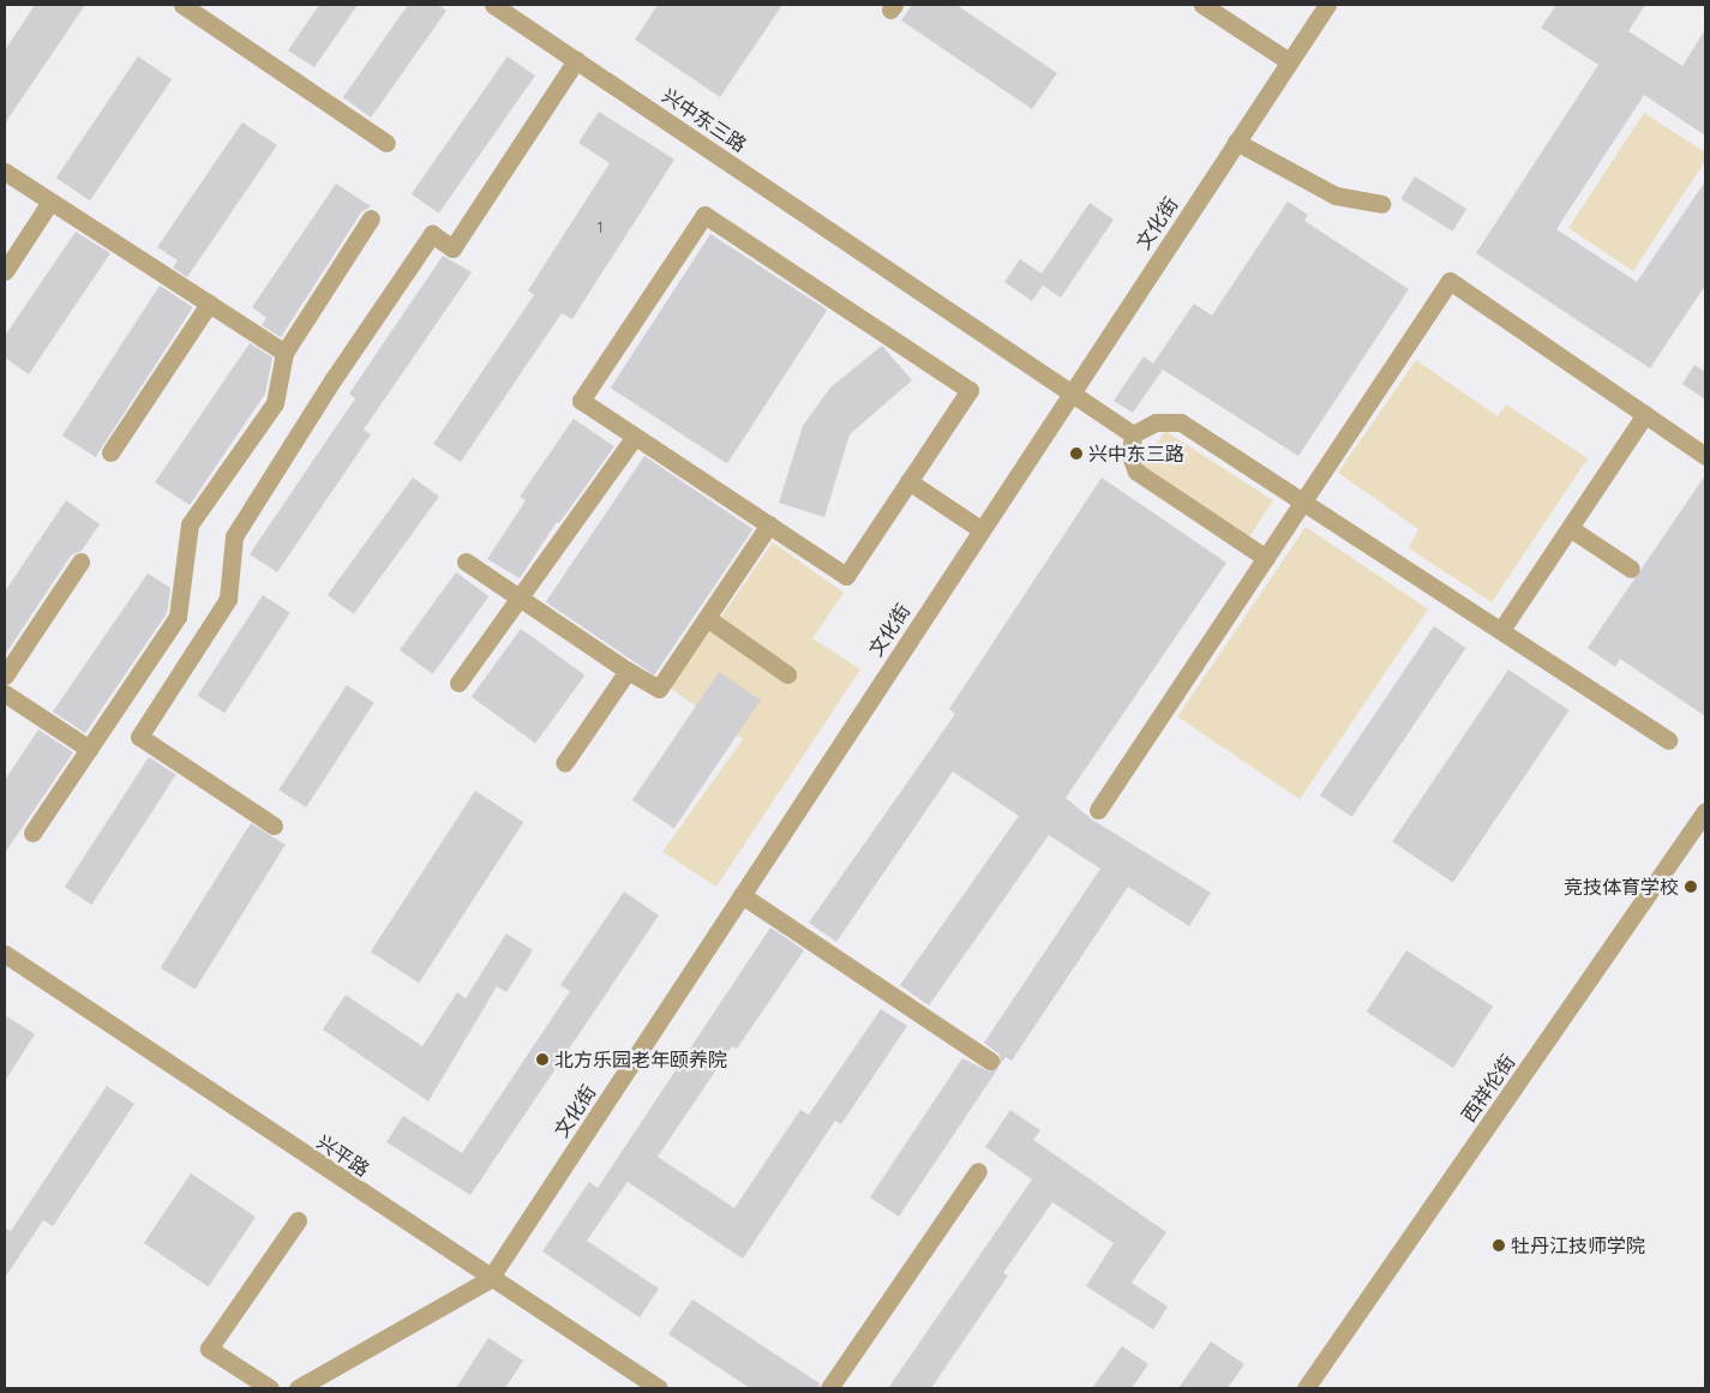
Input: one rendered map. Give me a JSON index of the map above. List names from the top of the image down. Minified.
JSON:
{"streets":{"street":["兴中东三路","文化街","西祥伦街","兴平路"]},"crossings":[["兴中东三路","文化街"],["文化街","兴平路"]],"places":["兴中东三路","竞技体育学校","北方乐园老年颐养院","牡丹江技师学院"],"house_numbers":["1"]}
